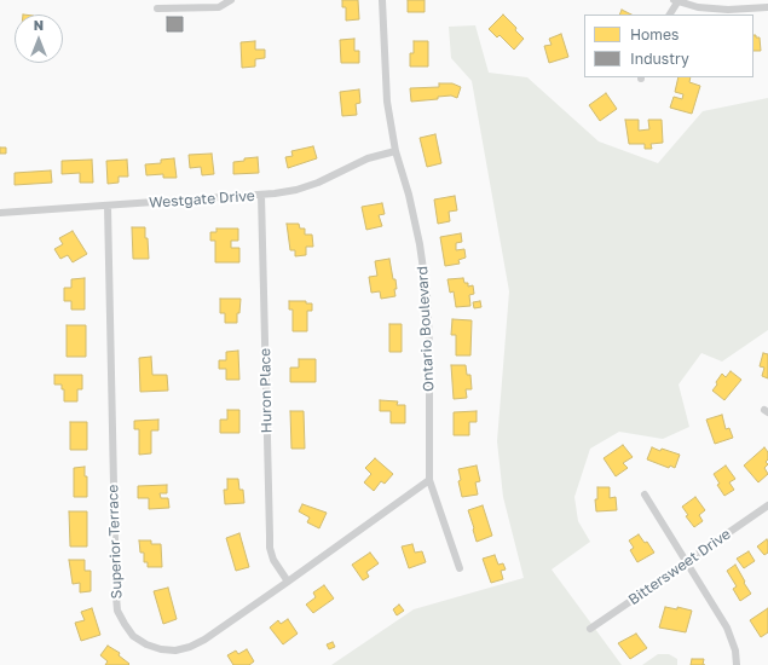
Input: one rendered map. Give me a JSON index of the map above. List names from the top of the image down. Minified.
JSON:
{"streets":{"street":["Westgate Drive","Ontario Boulevard","Huron Place","Superior Terrace","Bittersweet Drive"]},"crossings":[["Westgate Drive","Ontario Boulevard"],["Westgate Drive","Huron Place"],["Westgate Drive","Superior Terrace"],["Ontario Boulevard","Superior Terrace"],["Huron Place","Superior Terrace"]],"legend":["Homes","Industry"],"north":"top"}
